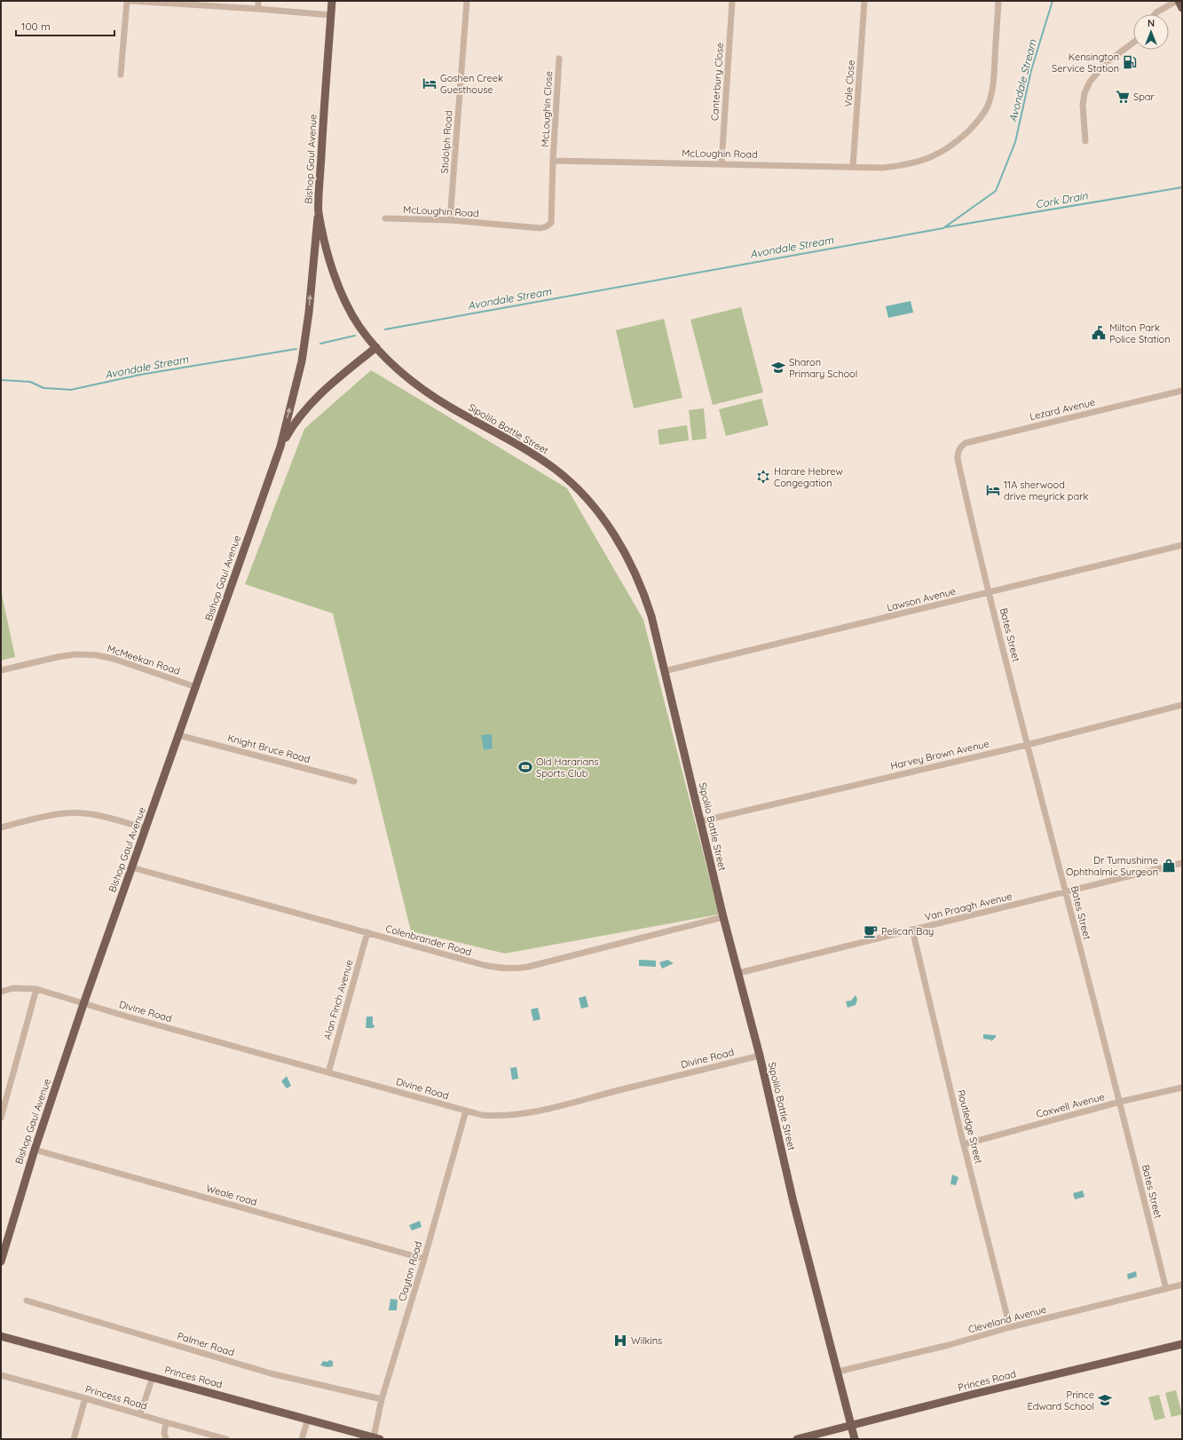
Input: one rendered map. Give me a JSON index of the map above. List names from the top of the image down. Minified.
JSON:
{"streets":{"main road":["Bishop Gaul Avenue","Sipolilo Battle Street","Princes Road"],"street":["Canterbury Close","Vale Close","McLoughin Close","Stidolph Road","McLoughin Road","Lezard Avenue","Lawson Avenue","Bates Street","McMeekan Road","Knight Bruce Road","Harvey Brown Avenue","Van Praagh Avenue","Colenbrander Road","Alan Finch Avenue","Divine Road","Coxwell Avenue","Routledge Street","Weale road","Clayton Road","Cleveland Avenue","Palmer Road","Princess Road"]},"crossings":[["Canterbury Close","McLoughin Road"],["Vale Close","McLoughin Road"],["McLoughin Close","McLoughin Road"],["Stidolph Road","McLoughin Road"],["Bishop Gaul Avenue","Sipolilo Battle Street"],["Bishop Gaul Avenue","McMeekan Road"],["Bishop Gaul Avenue","Knight Bruce Road"],["Bishop Gaul Avenue","Colenbrander Road"],["Bishop Gaul Avenue","Divine Road"],["Bishop Gaul Avenue","Weale road"],["Lezard Avenue","Bates Street"],["Sipolilo Battle Street","Lawson Avenue"],["Sipolilo Battle Street","Harvey Brown Avenue"],["Sipolilo Battle Street","Van Praagh Avenue"],["Sipolilo Battle Street","Colenbrander Road"],["Sipolilo Battle Street","Divine Road"],["Sipolilo Battle Street","Cleveland Avenue"],["Sipolilo Battle Street","Princes Road"],["Lawson Avenue","Bates Street"],["Bates Street","Harvey Brown Avenue"],["Bates Street","Van Praagh Avenue"],["Bates Street","Coxwell Avenue"],["Bates Street","Cleveland Avenue"],["Van Praagh Avenue","Routledge Street"],["Colenbrander Road","Alan Finch Avenue"],["Alan Finch Avenue","Divine Road"],["Divine Road","Clayton Road"],["Coxwell Avenue","Routledge Street"],["Routledge Street","Cleveland Avenue"],["Weale road","Clayton Road"],["Clayton Road","Palmer Road"],["Clayton Road","Princes Road"]],"water":["Avondale Stream","Cork Drain"],"places":{"fuel station":["Kensington Service Station"],"hotel":["Goshen Creek Guesthouse","11A sherwood drive meyrick park"],"supermarket":["Spar"],"public building":["Milton Park Police Station"],"school or university":["Sharon Primary School","Prince Edward School"],"synagogue":["Harare Hebrew Congegation"],"sports":["Old Hararians Sports Club"],"shop":["Dr Tumushime Ophthalmic Surgeon"],"cafe":["Pelican Bay"],"hospital":["Wilkins"]},"scale_bar":"100 m","north":"top"}
